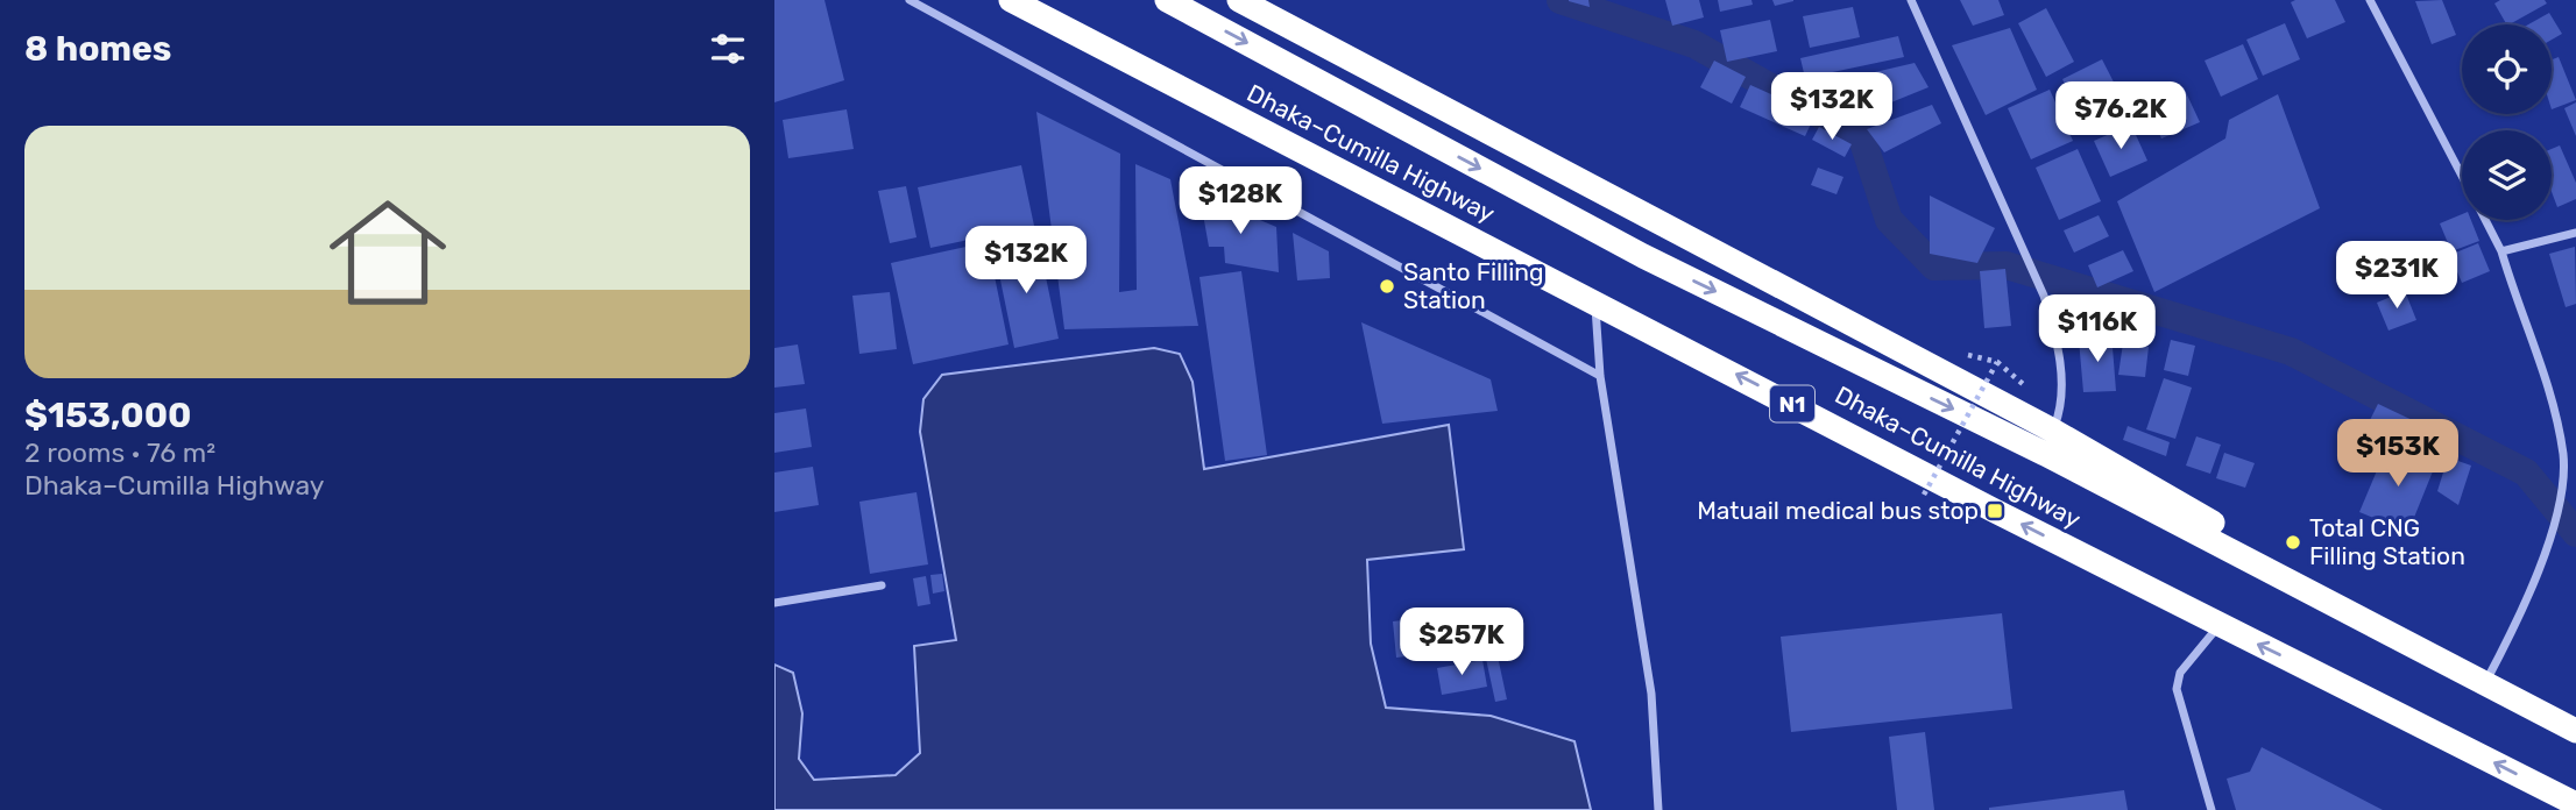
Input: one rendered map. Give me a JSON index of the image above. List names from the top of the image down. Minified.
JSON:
{"streets":{"highway":["Dhaka–Cumilla Highway","N1"]},"places":{"other":["Santo Filling Station","Total CNG Filling Station"],"transit":["Matuail medical bus stop"]},"page":{"heading":"8 homes","price":["$132K","$76.2K","$128K","$132K","$231K","$116K","$153K","$257K"],"list":[{"name":"$153,000","note":"2 rooms · 76 m² · Dhaka–Cumilla Highway"}]}}
